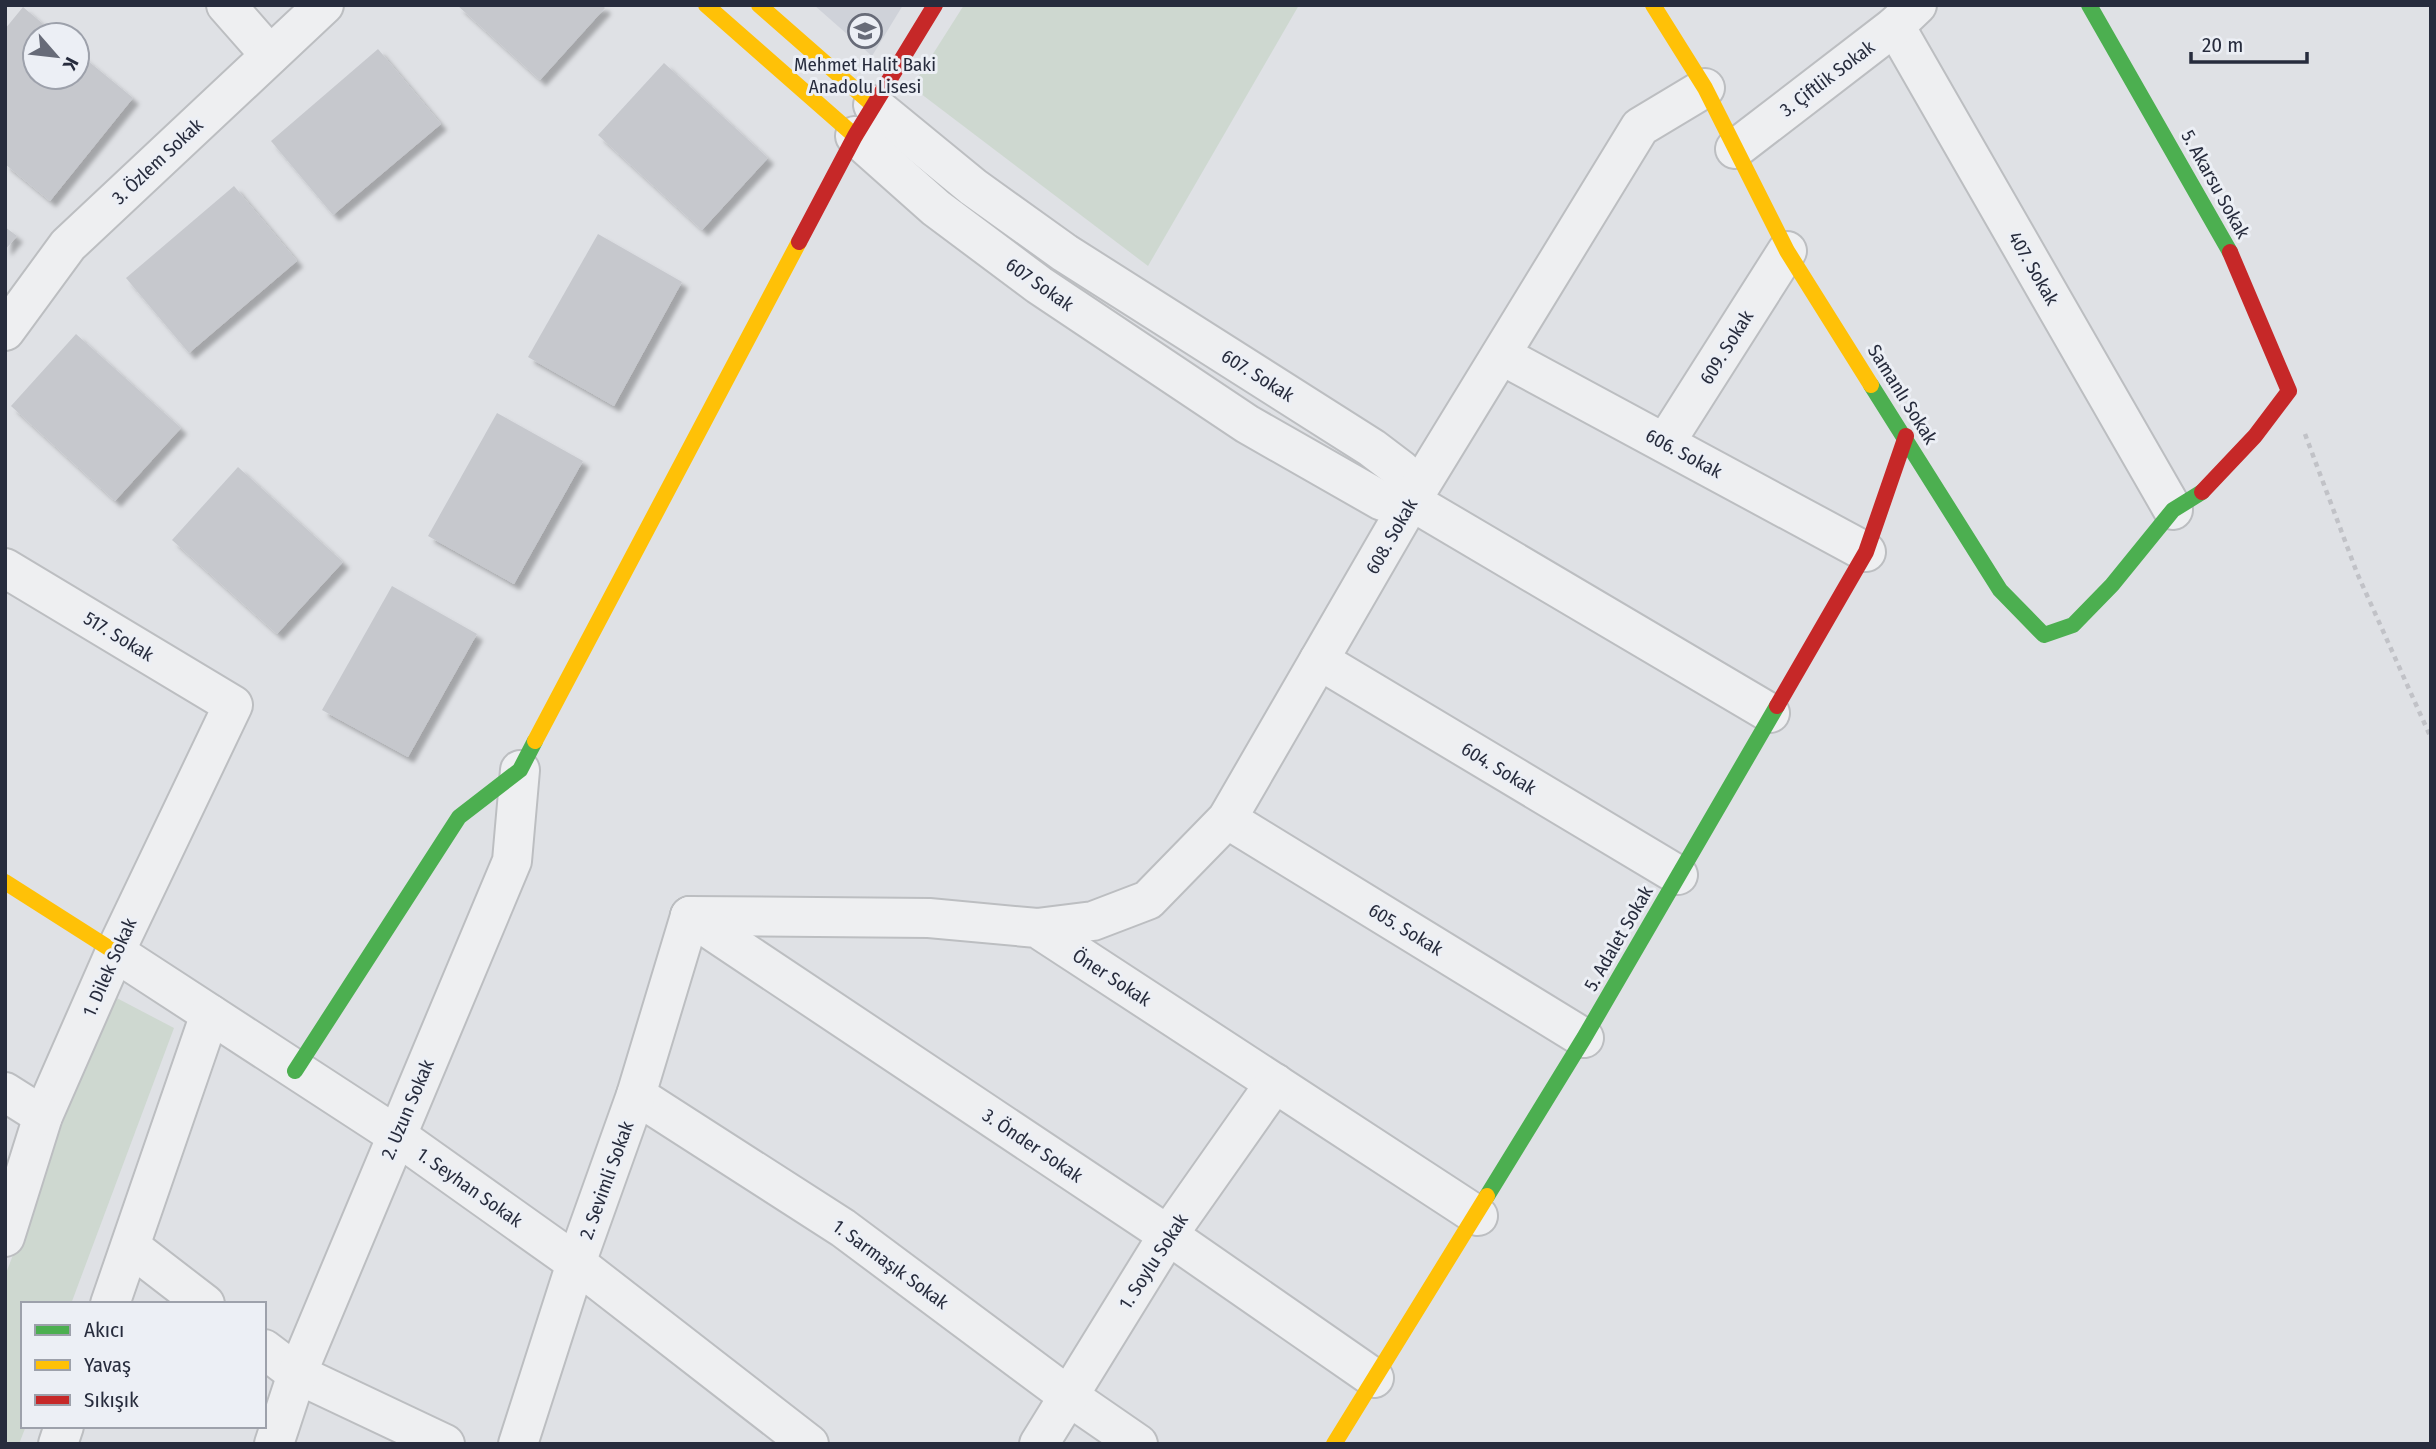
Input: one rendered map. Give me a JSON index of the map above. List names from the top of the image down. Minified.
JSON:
{"streets":{"street":["3. Çiftlik Sokak","3. Özlem Sokak","5. Akarsu Sokak","407. Sokak","607 Sokak","609. Sokak","Samanlı Sokak","606. Sokak","608. Sokak","517. Sokak","604. Sokak","605. Sokak","5. Adalet Sokak","1. Dilek Sokak","Öner Sokak","2. Uzun Sokak","3. Önder Sokak","2. Sevimli Sokak","1. Seyhan Sokak","1. Soylu Sokak","1. Sarmaşık Sokak"]},"crossings":[["3. Çiftlik Sokak","407. Sokak"],["3. Çiftlik Sokak","Samanlı Sokak"],["407. Sokak","Samanlı Sokak"],["607 Sokak","608. Sokak"],["609. Sokak","Samanlı Sokak"],["609. Sokak","606. Sokak"],["Samanlı Sokak","608. Sokak"],["Samanlı Sokak","5. Adalet Sokak"],["606. Sokak","608. Sokak"],["606. Sokak","5. Adalet Sokak"],["608. Sokak","604. Sokak"],["608. Sokak","605. Sokak"],["608. Sokak","Öner Sokak"],["517. Sokak","1. Dilek Sokak"],["604. Sokak","5. Adalet Sokak"],["605. Sokak","5. Adalet Sokak"],["5. Adalet Sokak","Öner Sokak"],["5. Adalet Sokak","3. Önder Sokak"],["1. Dilek Sokak","1. Seyhan Sokak"],["Öner Sokak","3. Önder Sokak"],["Öner Sokak","2. Sevimli Sokak"],["Öner Sokak","1. Soylu Sokak"],["2. Uzun Sokak","1. Seyhan Sokak"],["3. Önder Sokak","2. Sevimli Sokak"],["3. Önder Sokak","1. Soylu Sokak"],["2. Sevimli Sokak","1. Seyhan Sokak"],["2. Sevimli Sokak","1. Sarmaşık Sokak"],["1. Soylu Sokak","1. Sarmaşık Sokak"]],"places":{"school or university":["Mehmet Halit Baki Anadolu Lisesi"]},"legend":["Akıcı","Yavaş","Sıkışık"],"scale_bar":"20 m","north":"bottom right"}
